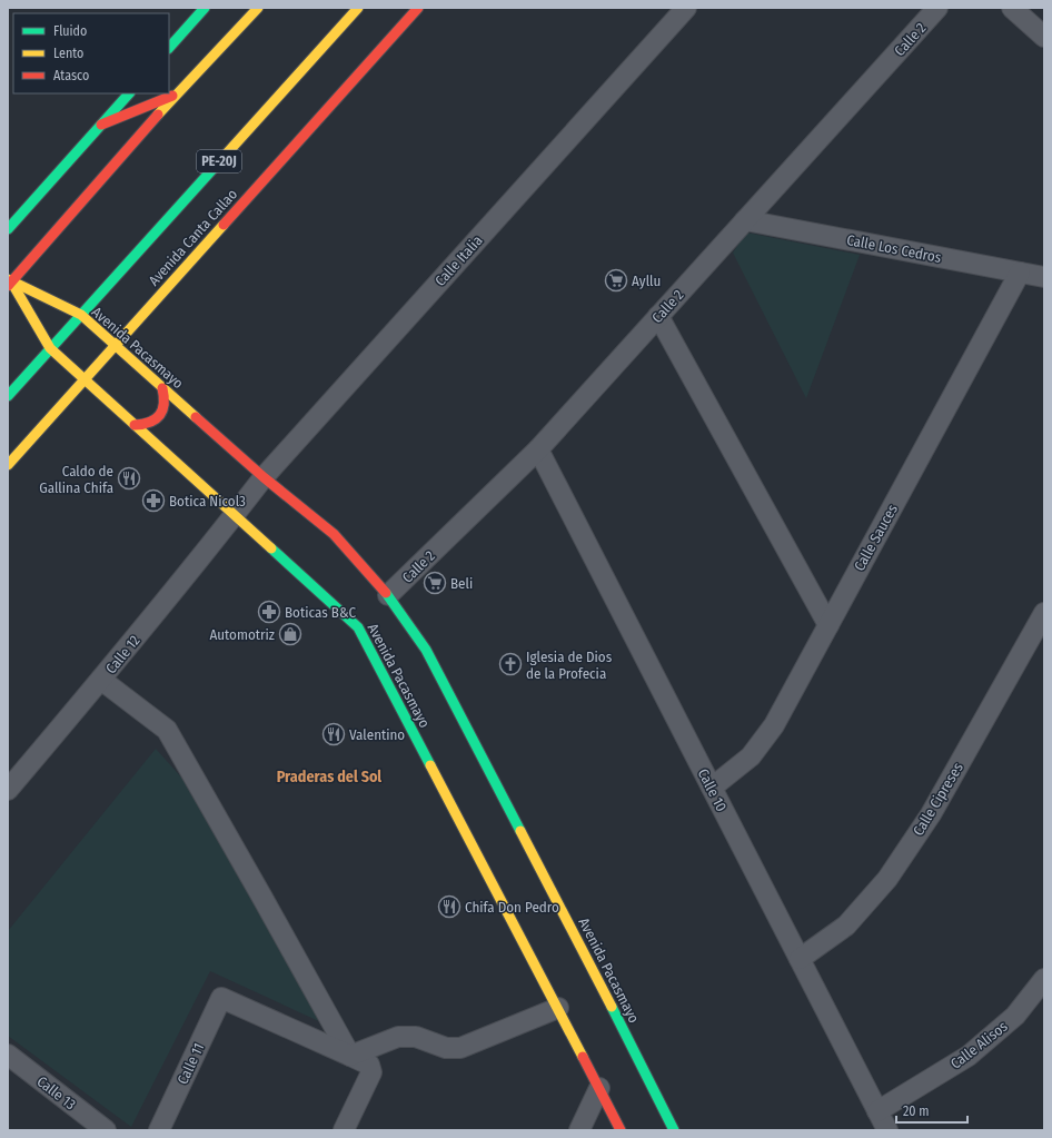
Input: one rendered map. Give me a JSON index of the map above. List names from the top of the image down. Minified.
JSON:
{"streets":{"main road":["PE-20J","Avenida Canta Callao","Avenida Pacasmayo"],"street":["Calle 2","Calle Los Cedros","Calle Italia","Calle Sauces","Calle 12","Calle 10","Calle Cipreses","Calle Alisos","Calle 11","Calle 13"]},"crossings":[["Calle 2","Calle Los Cedros"],["Calle 2","Avenida Pacasmayo"],["Calle 2","Calle 10"],["PE-20J","Avenida Pacasmayo"],["Avenida Canta Callao","Avenida Pacasmayo"],["Calle Los Cedros","Calle Sauces"],["Calle Italia","Avenida Pacasmayo"],["Calle Italia","Calle 12"],["Avenida Pacasmayo","Calle 12"],["Calle Sauces","Calle 10"],["Calle 10","Calle Cipreses"],["Calle 10","Calle Alisos"]],"districts":["Praderas del Sol"],"places":{"supermarket":["Ayllu","Beli"],"restaurant":["Caldo de Gallina Chifa","Valentino","Chifa Don Pedro"],"pharmacy":["Botica Nicol3","Boticas B&C"],"shop":["Automotriz"],"church":["Iglesia de Dios de la Profecia"]},"legend":["Fluido","Lento","Atasco"],"scale_bar":"20 m"}
